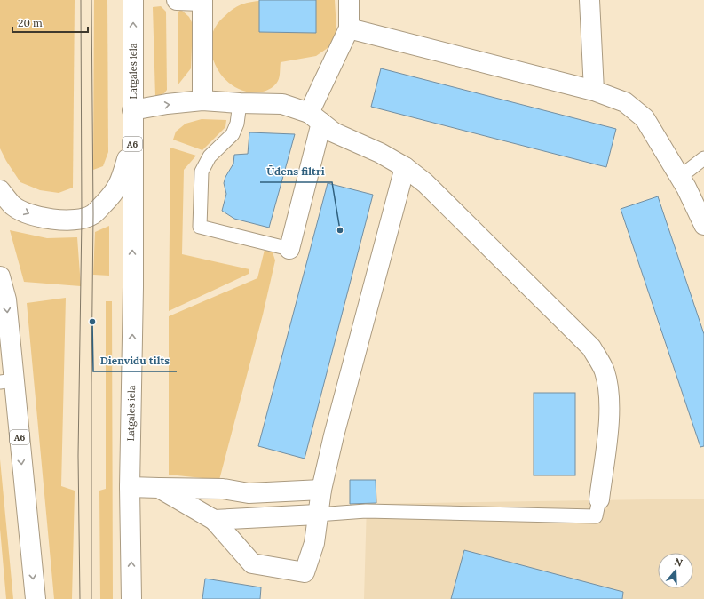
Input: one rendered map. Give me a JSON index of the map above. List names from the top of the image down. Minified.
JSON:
{"streets":{"main road":["Latgales iela","A6"]},"places":["Ūdens filtri","Dienvidu tilts"],"scale_bar":"20 m","north":"top"}
